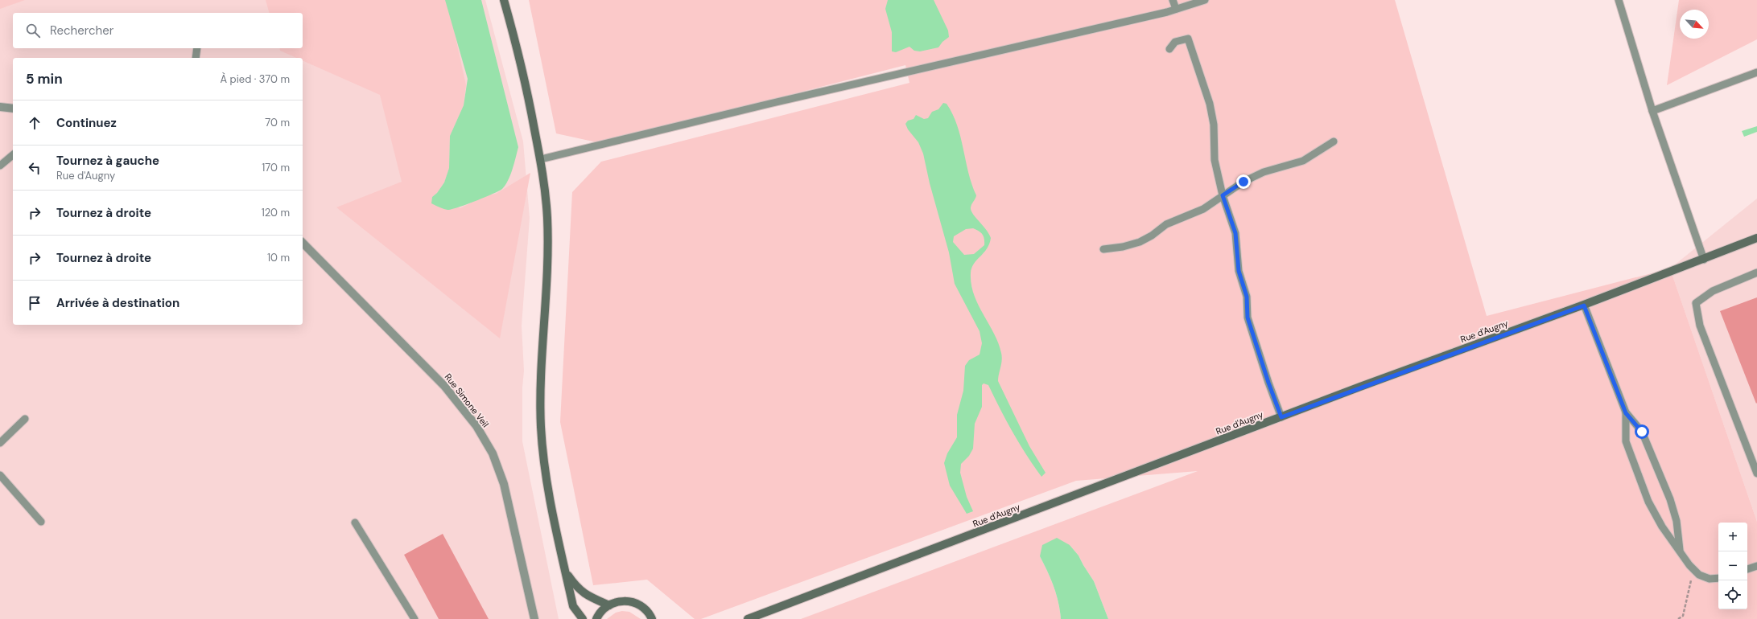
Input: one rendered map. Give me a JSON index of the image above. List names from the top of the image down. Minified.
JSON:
{"streets":{"main road":["Rue d'Augny"],"street":["Rue Simone Veil"]},"north":"bottom right","page":{"search":"Rechercher","heading":["5 min","À pied · 370 m"],"list":[["Continuez","70 m"],["Tournez à gauche","Rue d'Augny","170 m"],["Tournez à droite","120 m"],["Tournez à droite","10 m"],"Arrivée à destination"],"map_buttons":["+","−"]}}
